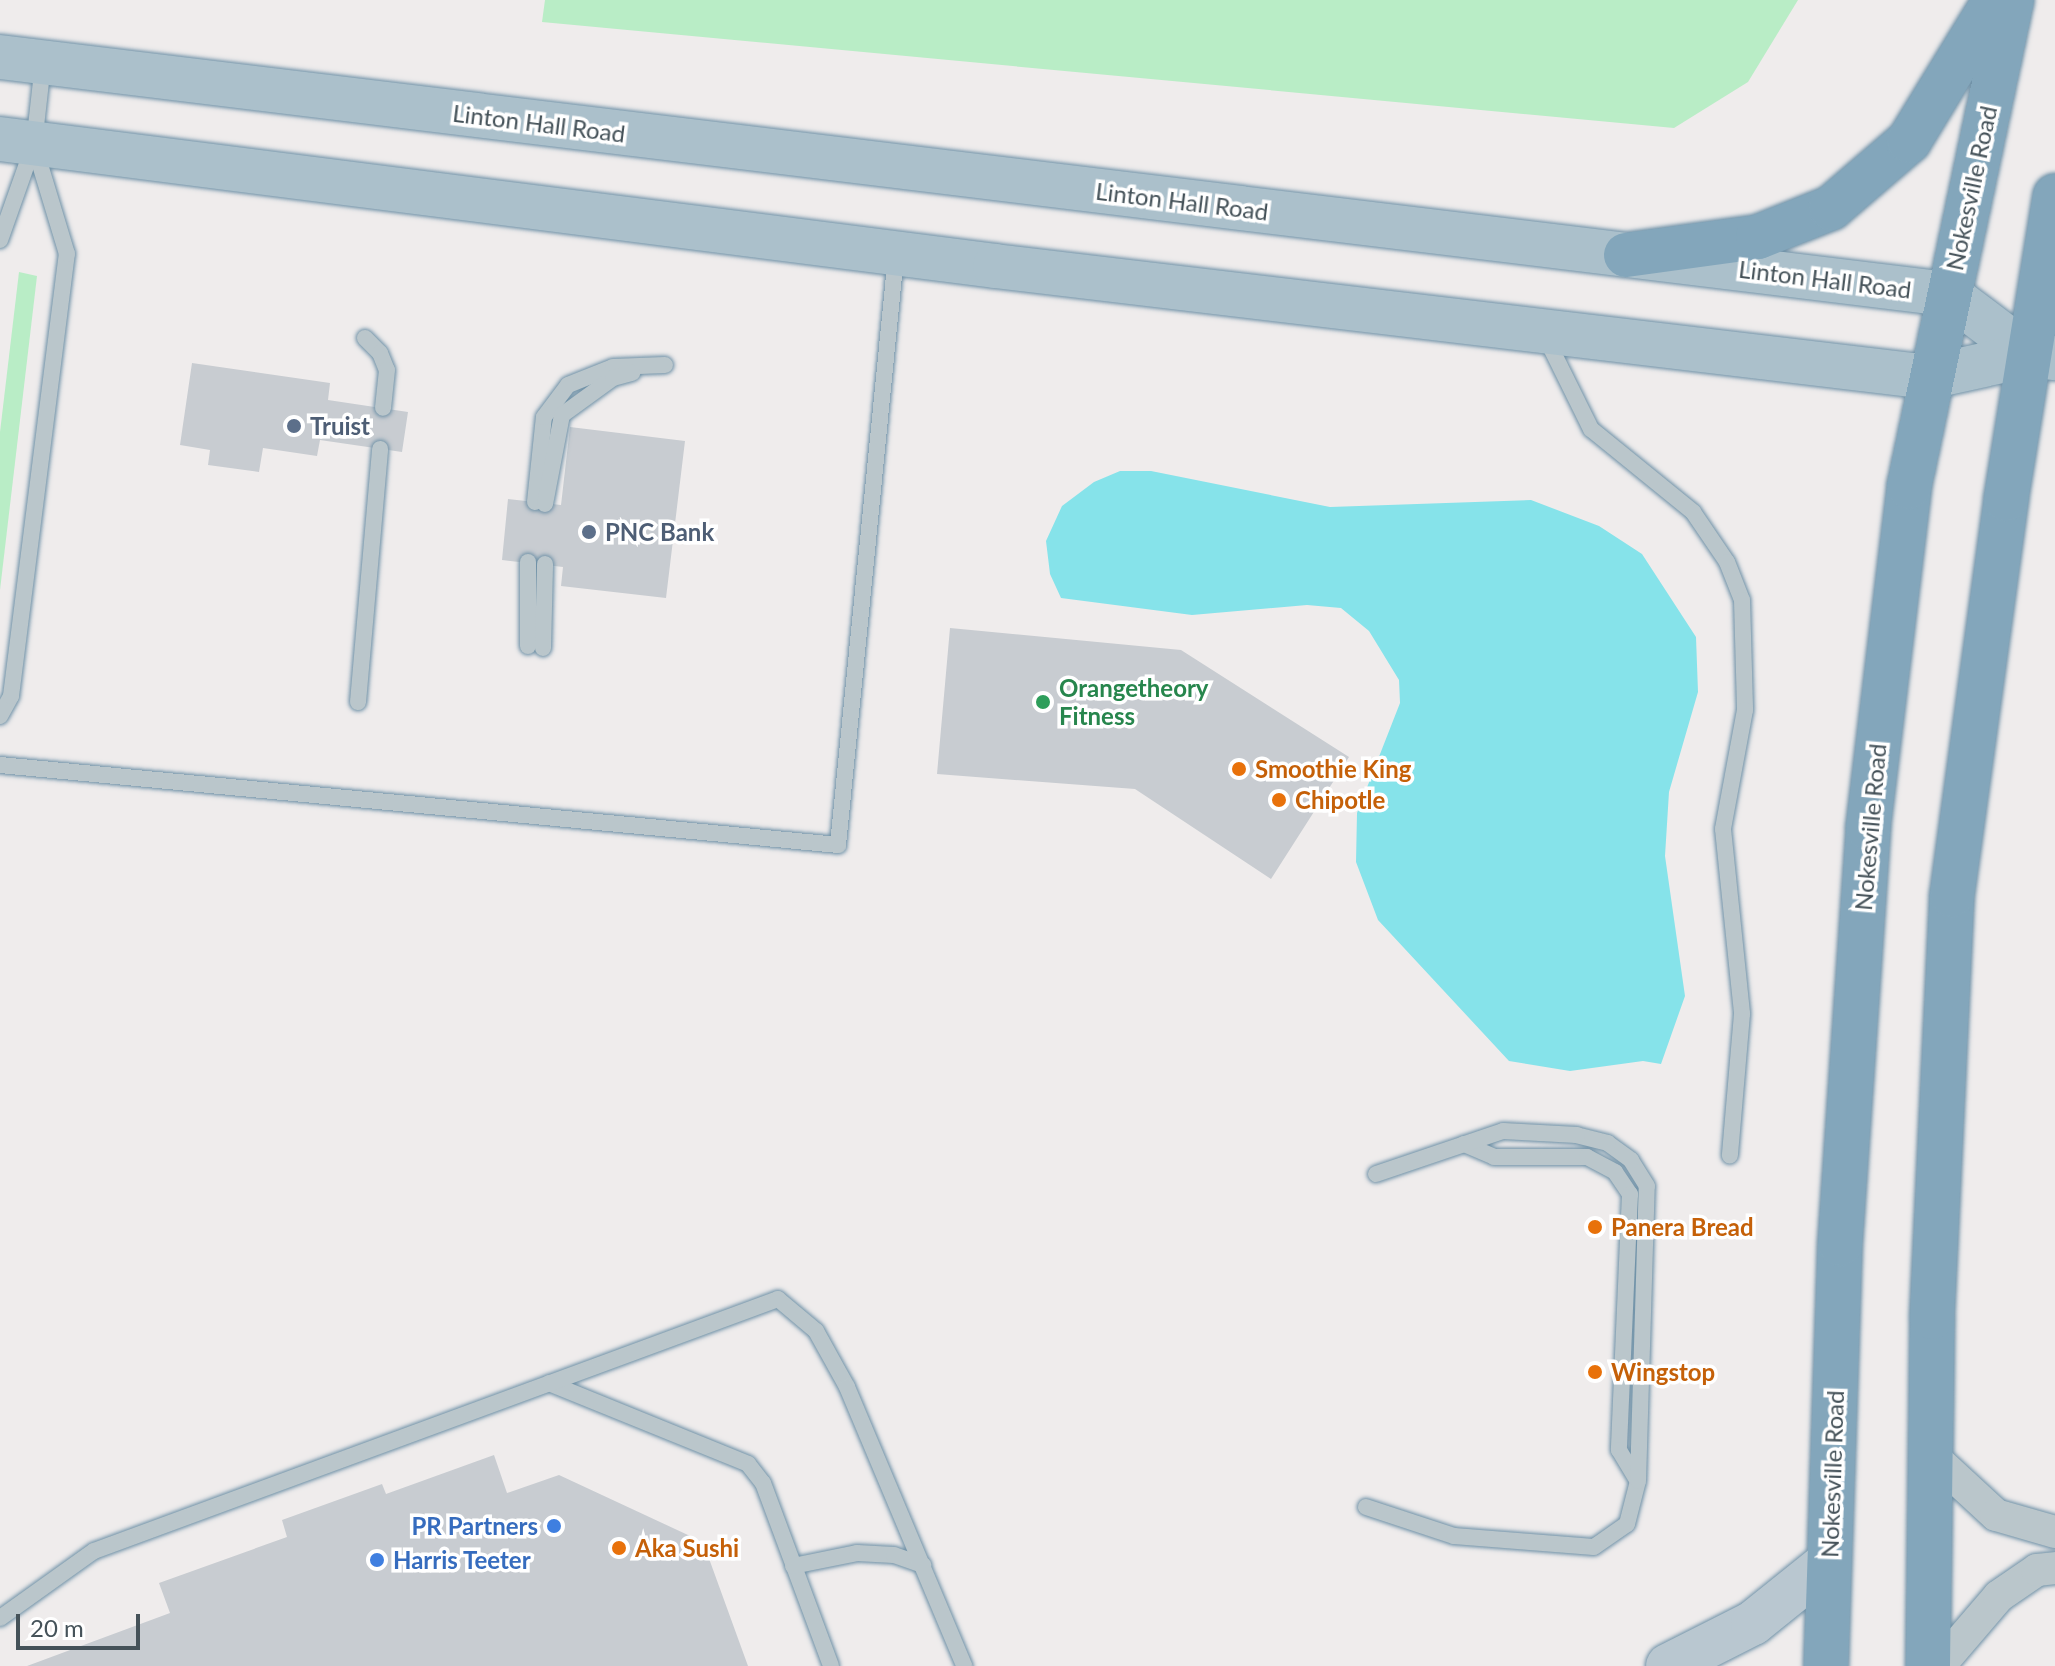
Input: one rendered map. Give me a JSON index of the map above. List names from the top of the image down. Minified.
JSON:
{"streets":{"highway":["Nokesville Road"],"main road":["Linton Hall Road"]},"crossings":[["Linton Hall Road","Nokesville Road"]],"places":["Truist","PNC Bank","Orangetheory Fitness","Smoothie King","Chipotle","Panera Bread","Wingstop","PR Partners","Aka Sushi","Harris Teeter"],"scale_bar":"20 m"}
